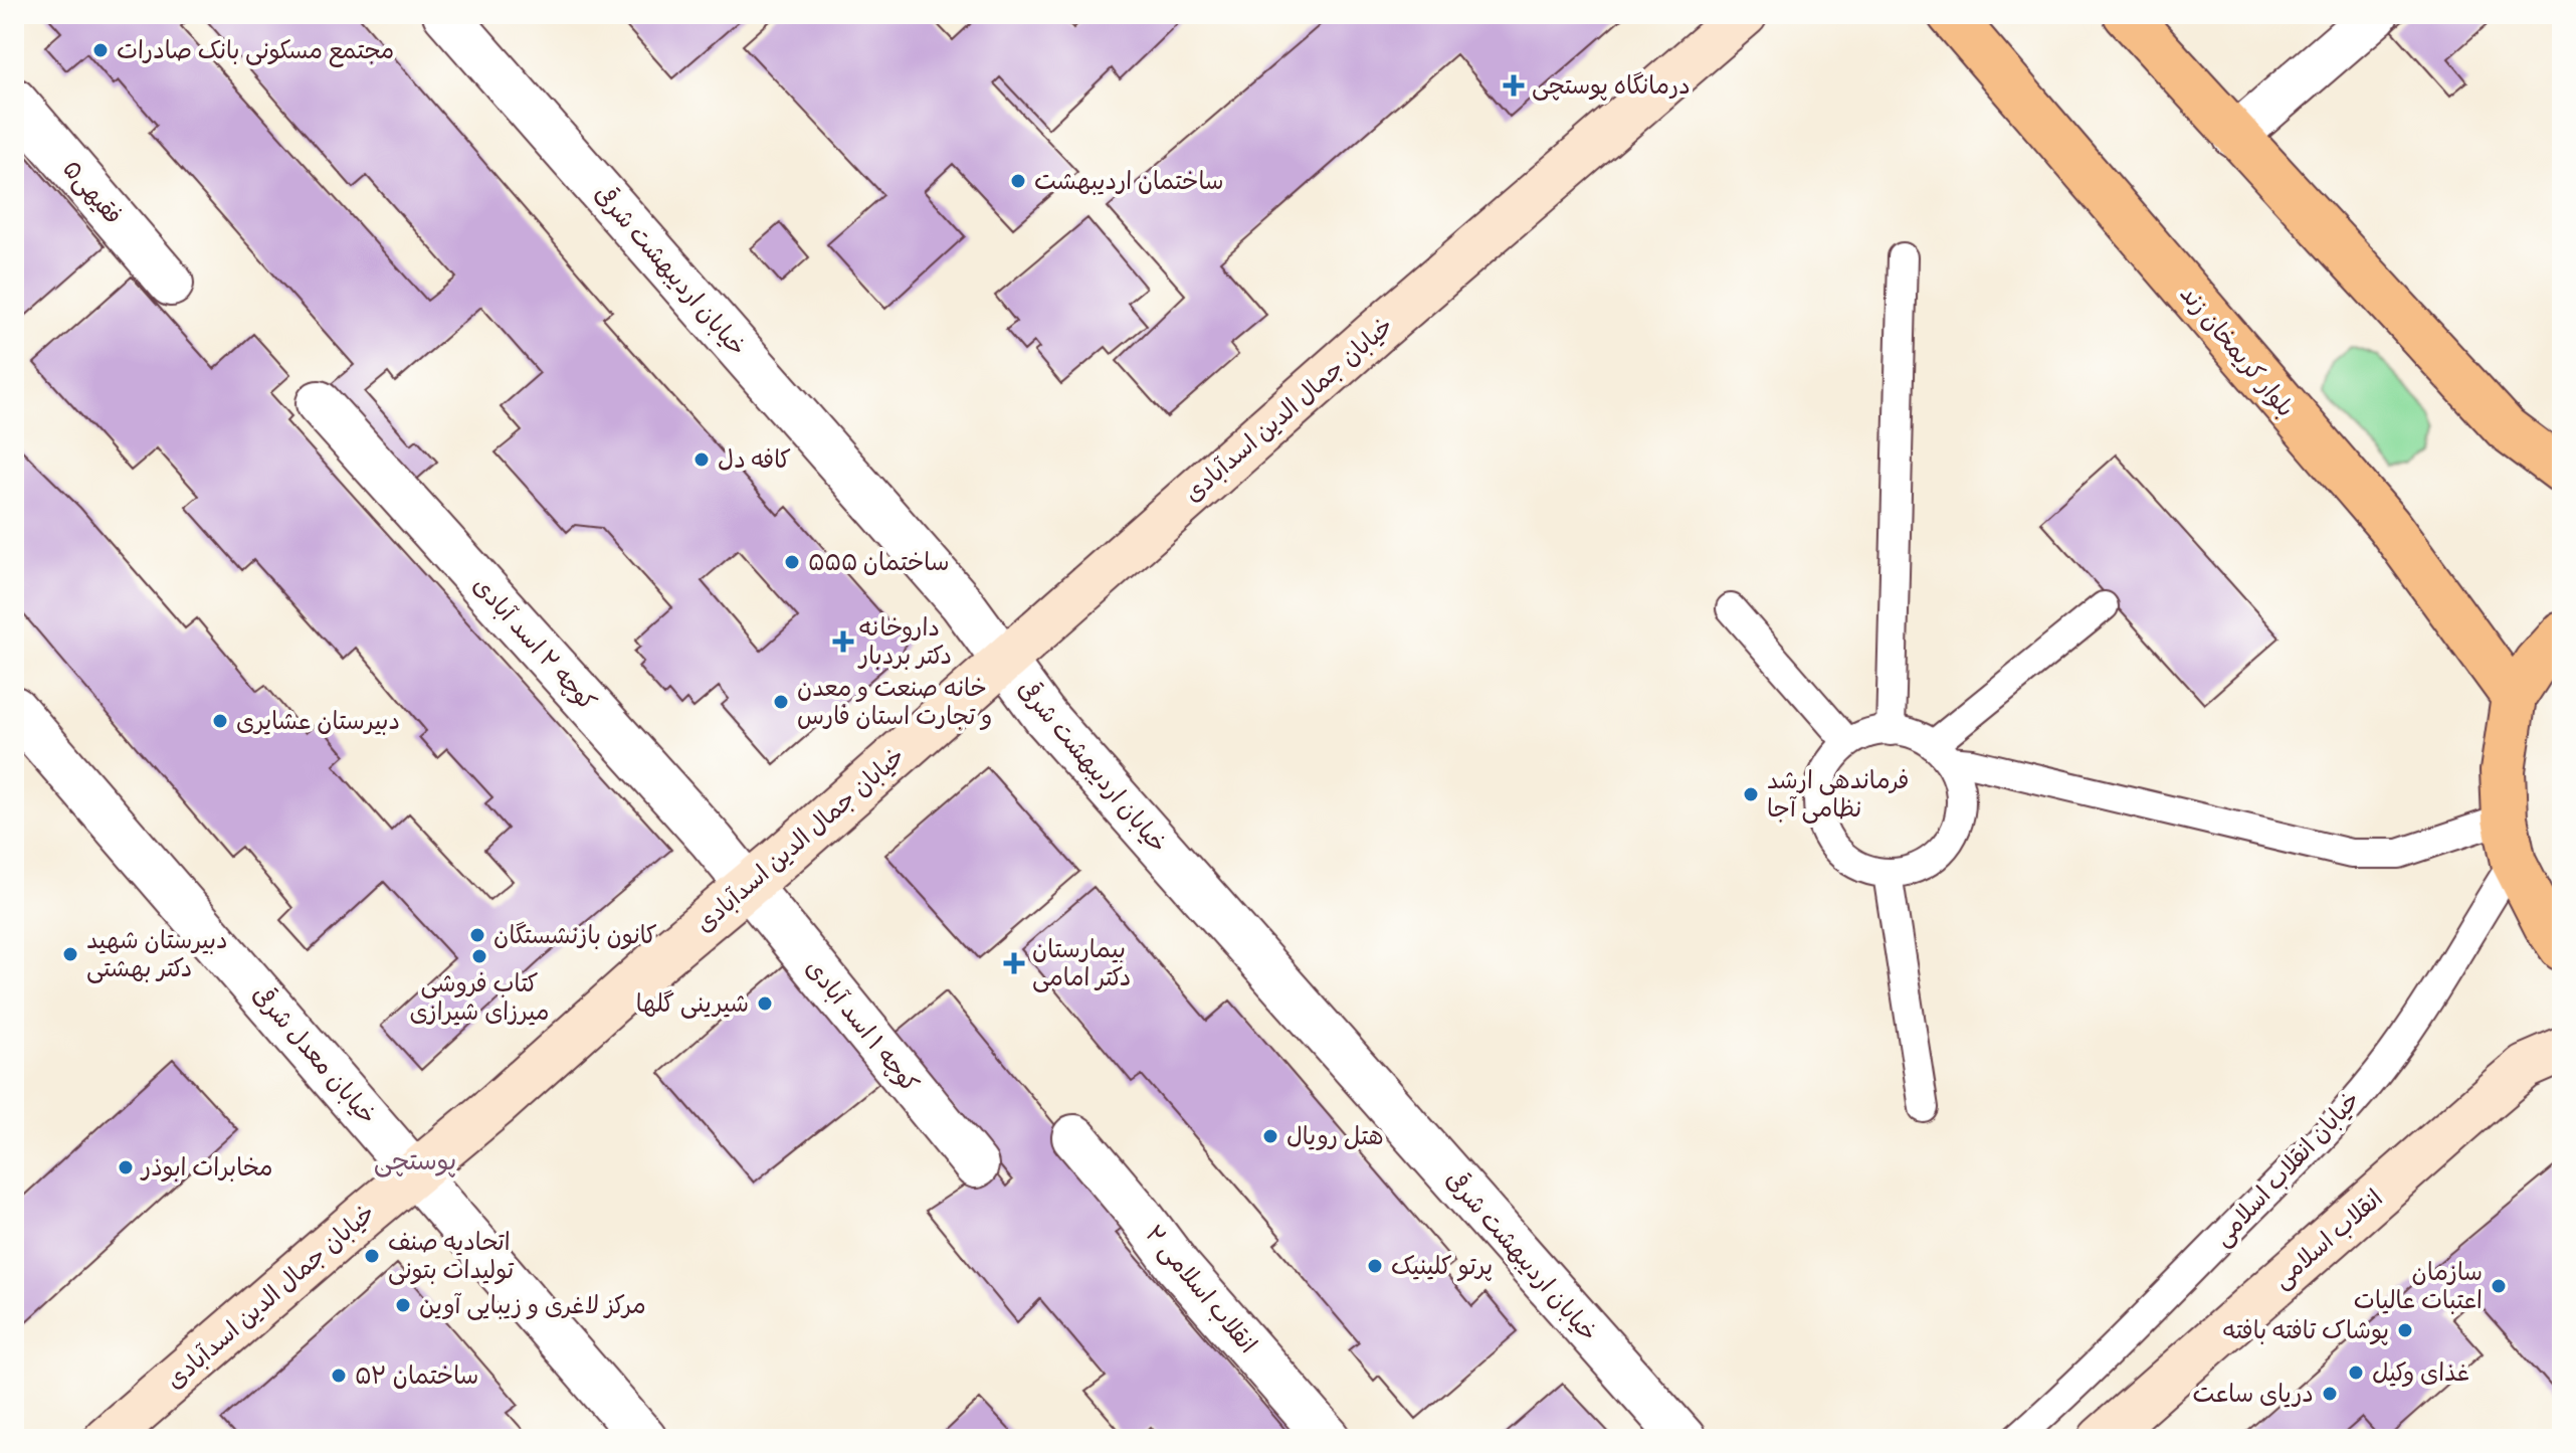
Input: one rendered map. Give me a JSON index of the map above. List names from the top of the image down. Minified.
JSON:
{"streets":{"main road":["بلوار کریمخان زند","خیابان جمال الدین اسدآبادی","انقلاب اسلامی"],"street":["فقیهی۵","خیابان اردیبهشت شرقی","کوچه ۲ اسد آبادی","کوچه ۱ اسد آبادی","خیابان معدل شرقی","۲ انقلاب اسلامی"],"lane":["خیابان انقلاب اسلامی"]},"crossings":[["خیابان اردیبهشت شرقی","خیابان جمال الدین اسدآبادی"],["خیابان جمال الدین اسدآبادی","کوچه ۲ اسد آبادی"],["خیابان جمال الدین اسدآبادی","کوچه ۱ اسد آبادی"],["خیابان جمال الدین اسدآبادی","خیابان معدل شرقی"],["کوچه ۲ اسد آبادی","کوچه ۱ اسد آبادی"]],"districts":["پوستچی"],"places":{"other":["مجتمع مسکونی بانک صادرات","ساختمان اردیبهشت","کافه دل","ساختمان ۵۵۵","خانه صنعت و معدن و تجارت استان فارس","دبیرستان عشایری","فرماندهی ارشد نظامی آجا","کانون بازنشستگان","دبیرستان شهید دکتر بهشتی","کتاب فروشی میرزای شیرازی","شیرینی گلها","هتل رویال","مخابرات ابوذر","اتحادیه صنف تولیدات بتونی","پرتو کلینیک","سازمان اعتبات عالیات","مرکز لاغری و زیبایی آوین","پوشاک تافته بافته","غذای وکیل","ساختمان ۵۲","دریای ساعت"],"health":["درمانگاه پوستچی","داروخانه دکتر بردبار","بیمارستان دکتر امامی"]}}
